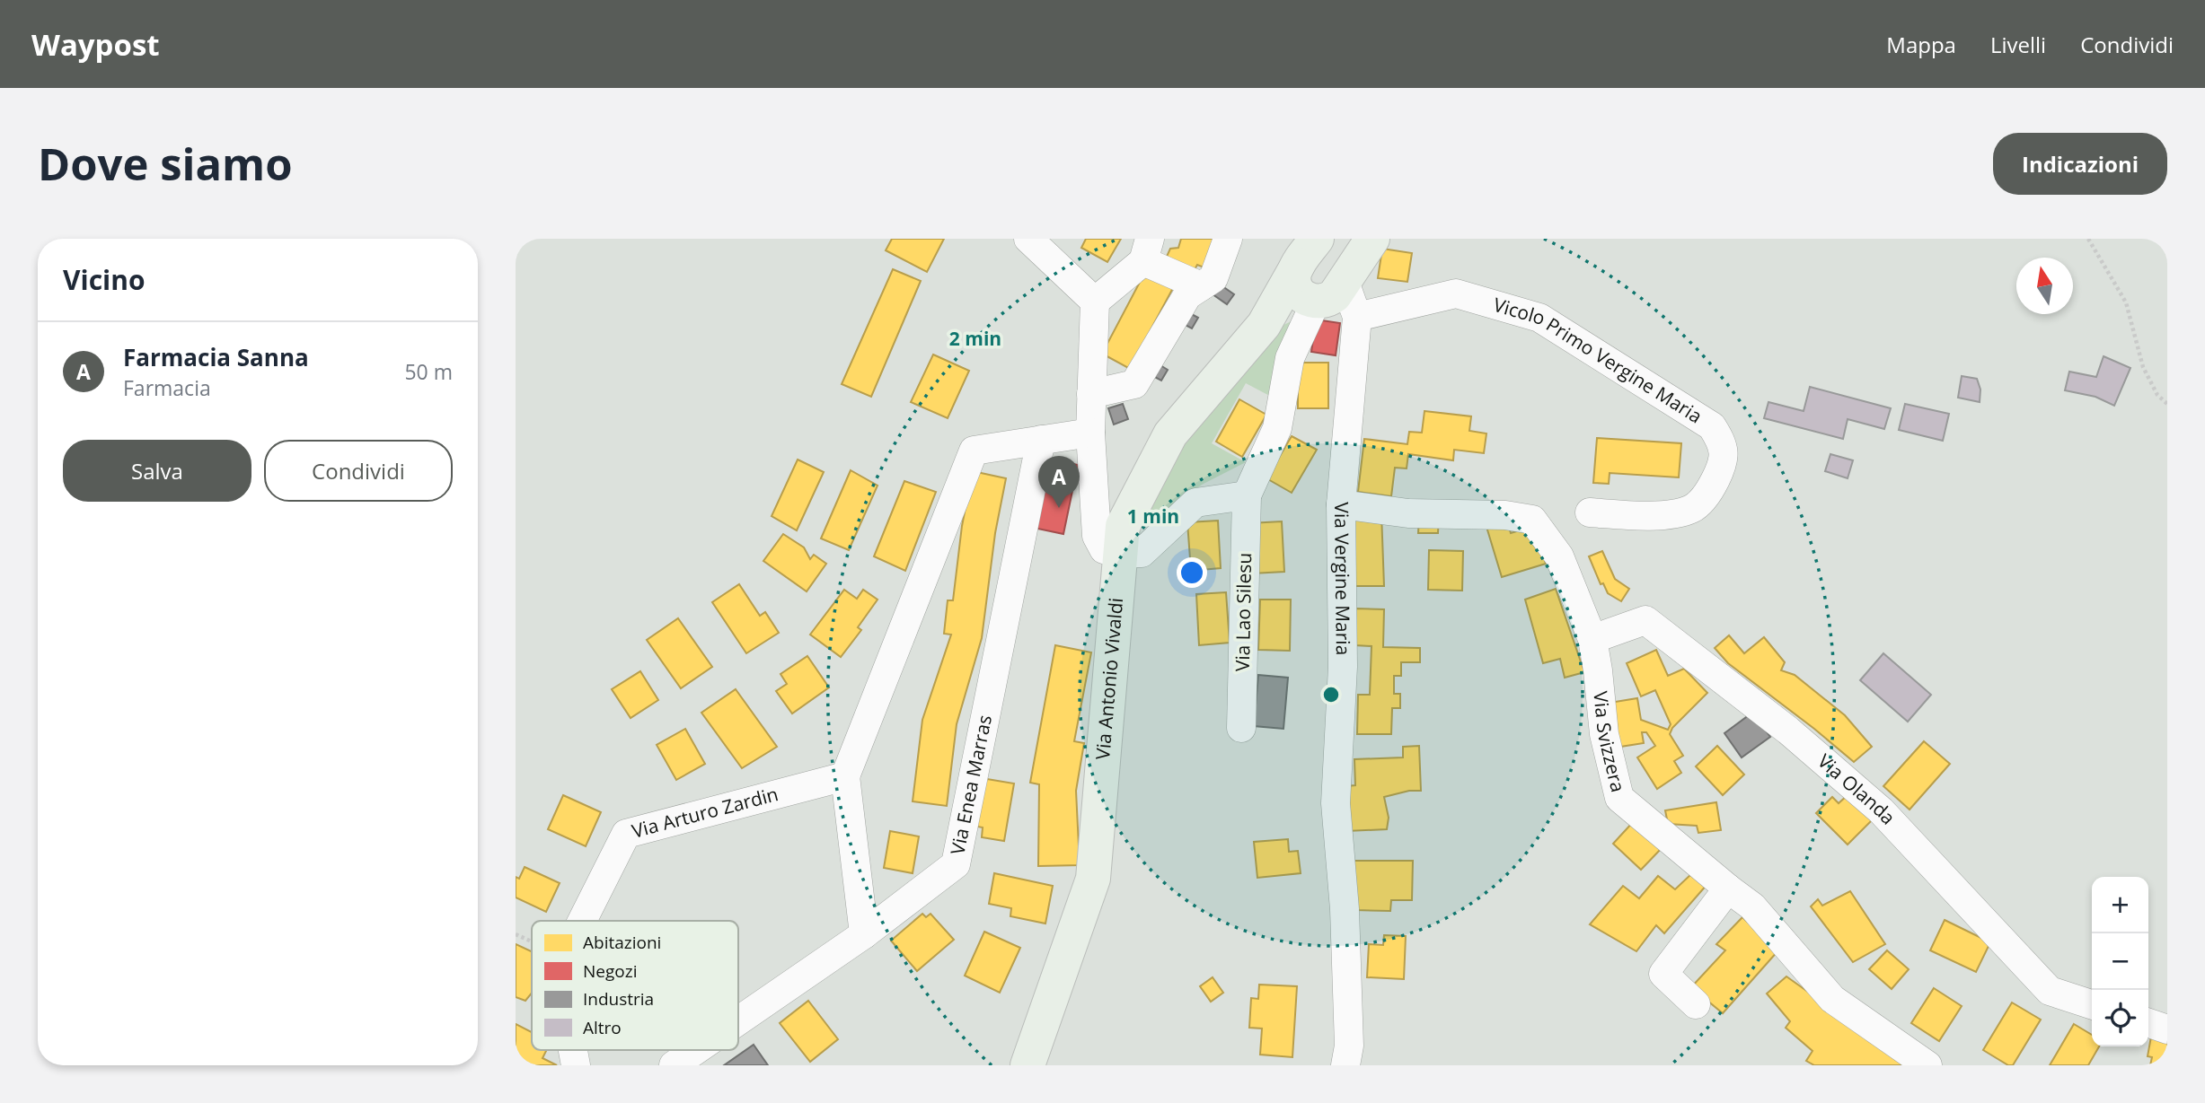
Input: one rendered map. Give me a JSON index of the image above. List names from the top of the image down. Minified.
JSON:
{"streets":{"main road":["Via Antonio Vivaldi"],"street":["Vicolo Primo Vergine Maria","Via Vergine Maria","Via Lao Silesu","Via Svizzera","Via Enea Marras","Via Olanda","Via Arturo Zardin"]},"crossings":[["Vicolo Primo Vergine Maria","Via Vergine Maria"],["Via Vergine Maria","Via Antonio Vivaldi"],["Via Vergine Maria","Via Svizzera"],["Via Lao Silesu","Via Antonio Vivaldi"],["Via Svizzera","Via Olanda"]],"legend":["Abitazioni","Negozi","Industria","Altro"],"north":"top","page":{"header":"Waypost","nav":["Mappa","Livelli","Condividi"],"buttons":["Indicazioni",["Salva","Condividi"]],"title":"Dove siamo","heading":"Vicino","list":[{"mark":"A","name":"Farmacia Sanna","note":"Farmacia","value":"50 m"}],"pins":"A","map_buttons":["+","−"]},"rings":["2 min","1 min"]}
